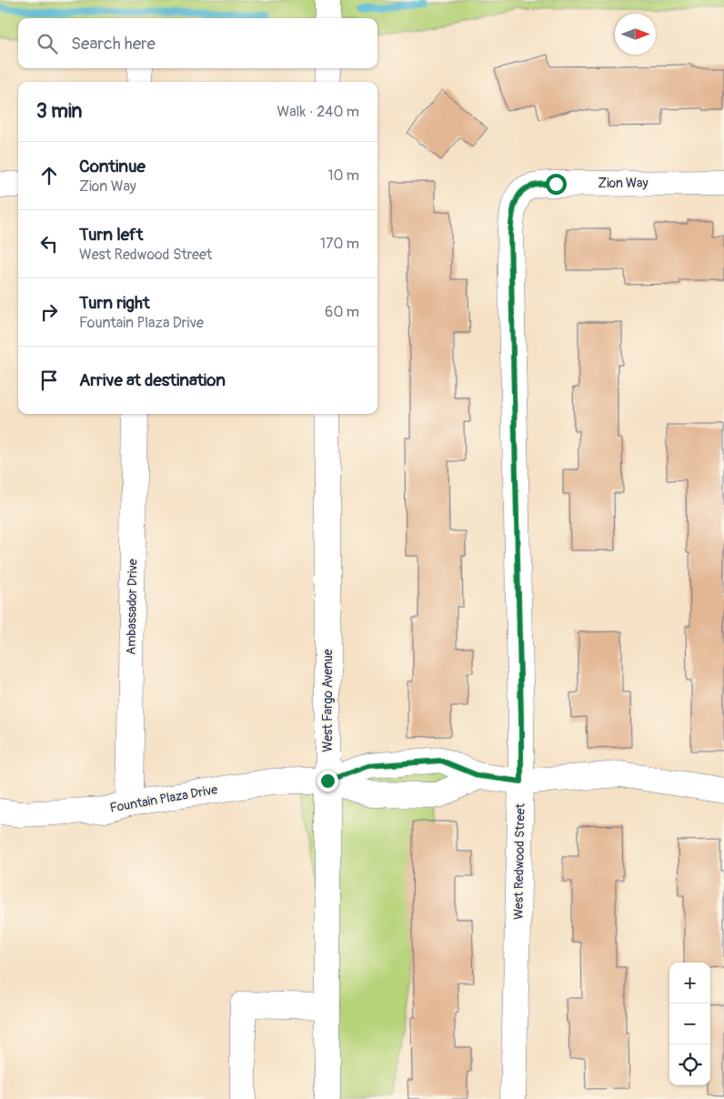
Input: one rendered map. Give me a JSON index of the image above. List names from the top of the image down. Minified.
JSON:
{"streets":{"street":["Zion Way","Ambassador Drive","West Fargo Avenue","Fountain Plaza Drive","West Redwood Street"]},"crossings":[["Zion Way","West Redwood Street"],["Ambassador Drive","Fountain Plaza Drive"],["West Fargo Avenue","Fountain Plaza Drive"],["Fountain Plaza Drive","West Redwood Street"]],"north":"right","page":{"search":"Search here","heading":["3 min","Walk · 240 m"],"list":[["Continue","Zion Way","10 m"],["Turn left","West Redwood Street","170 m"],["Turn right","Fountain Plaza Drive","60 m"],"Arrive at destination"],"map_buttons":["+","−"]}}
